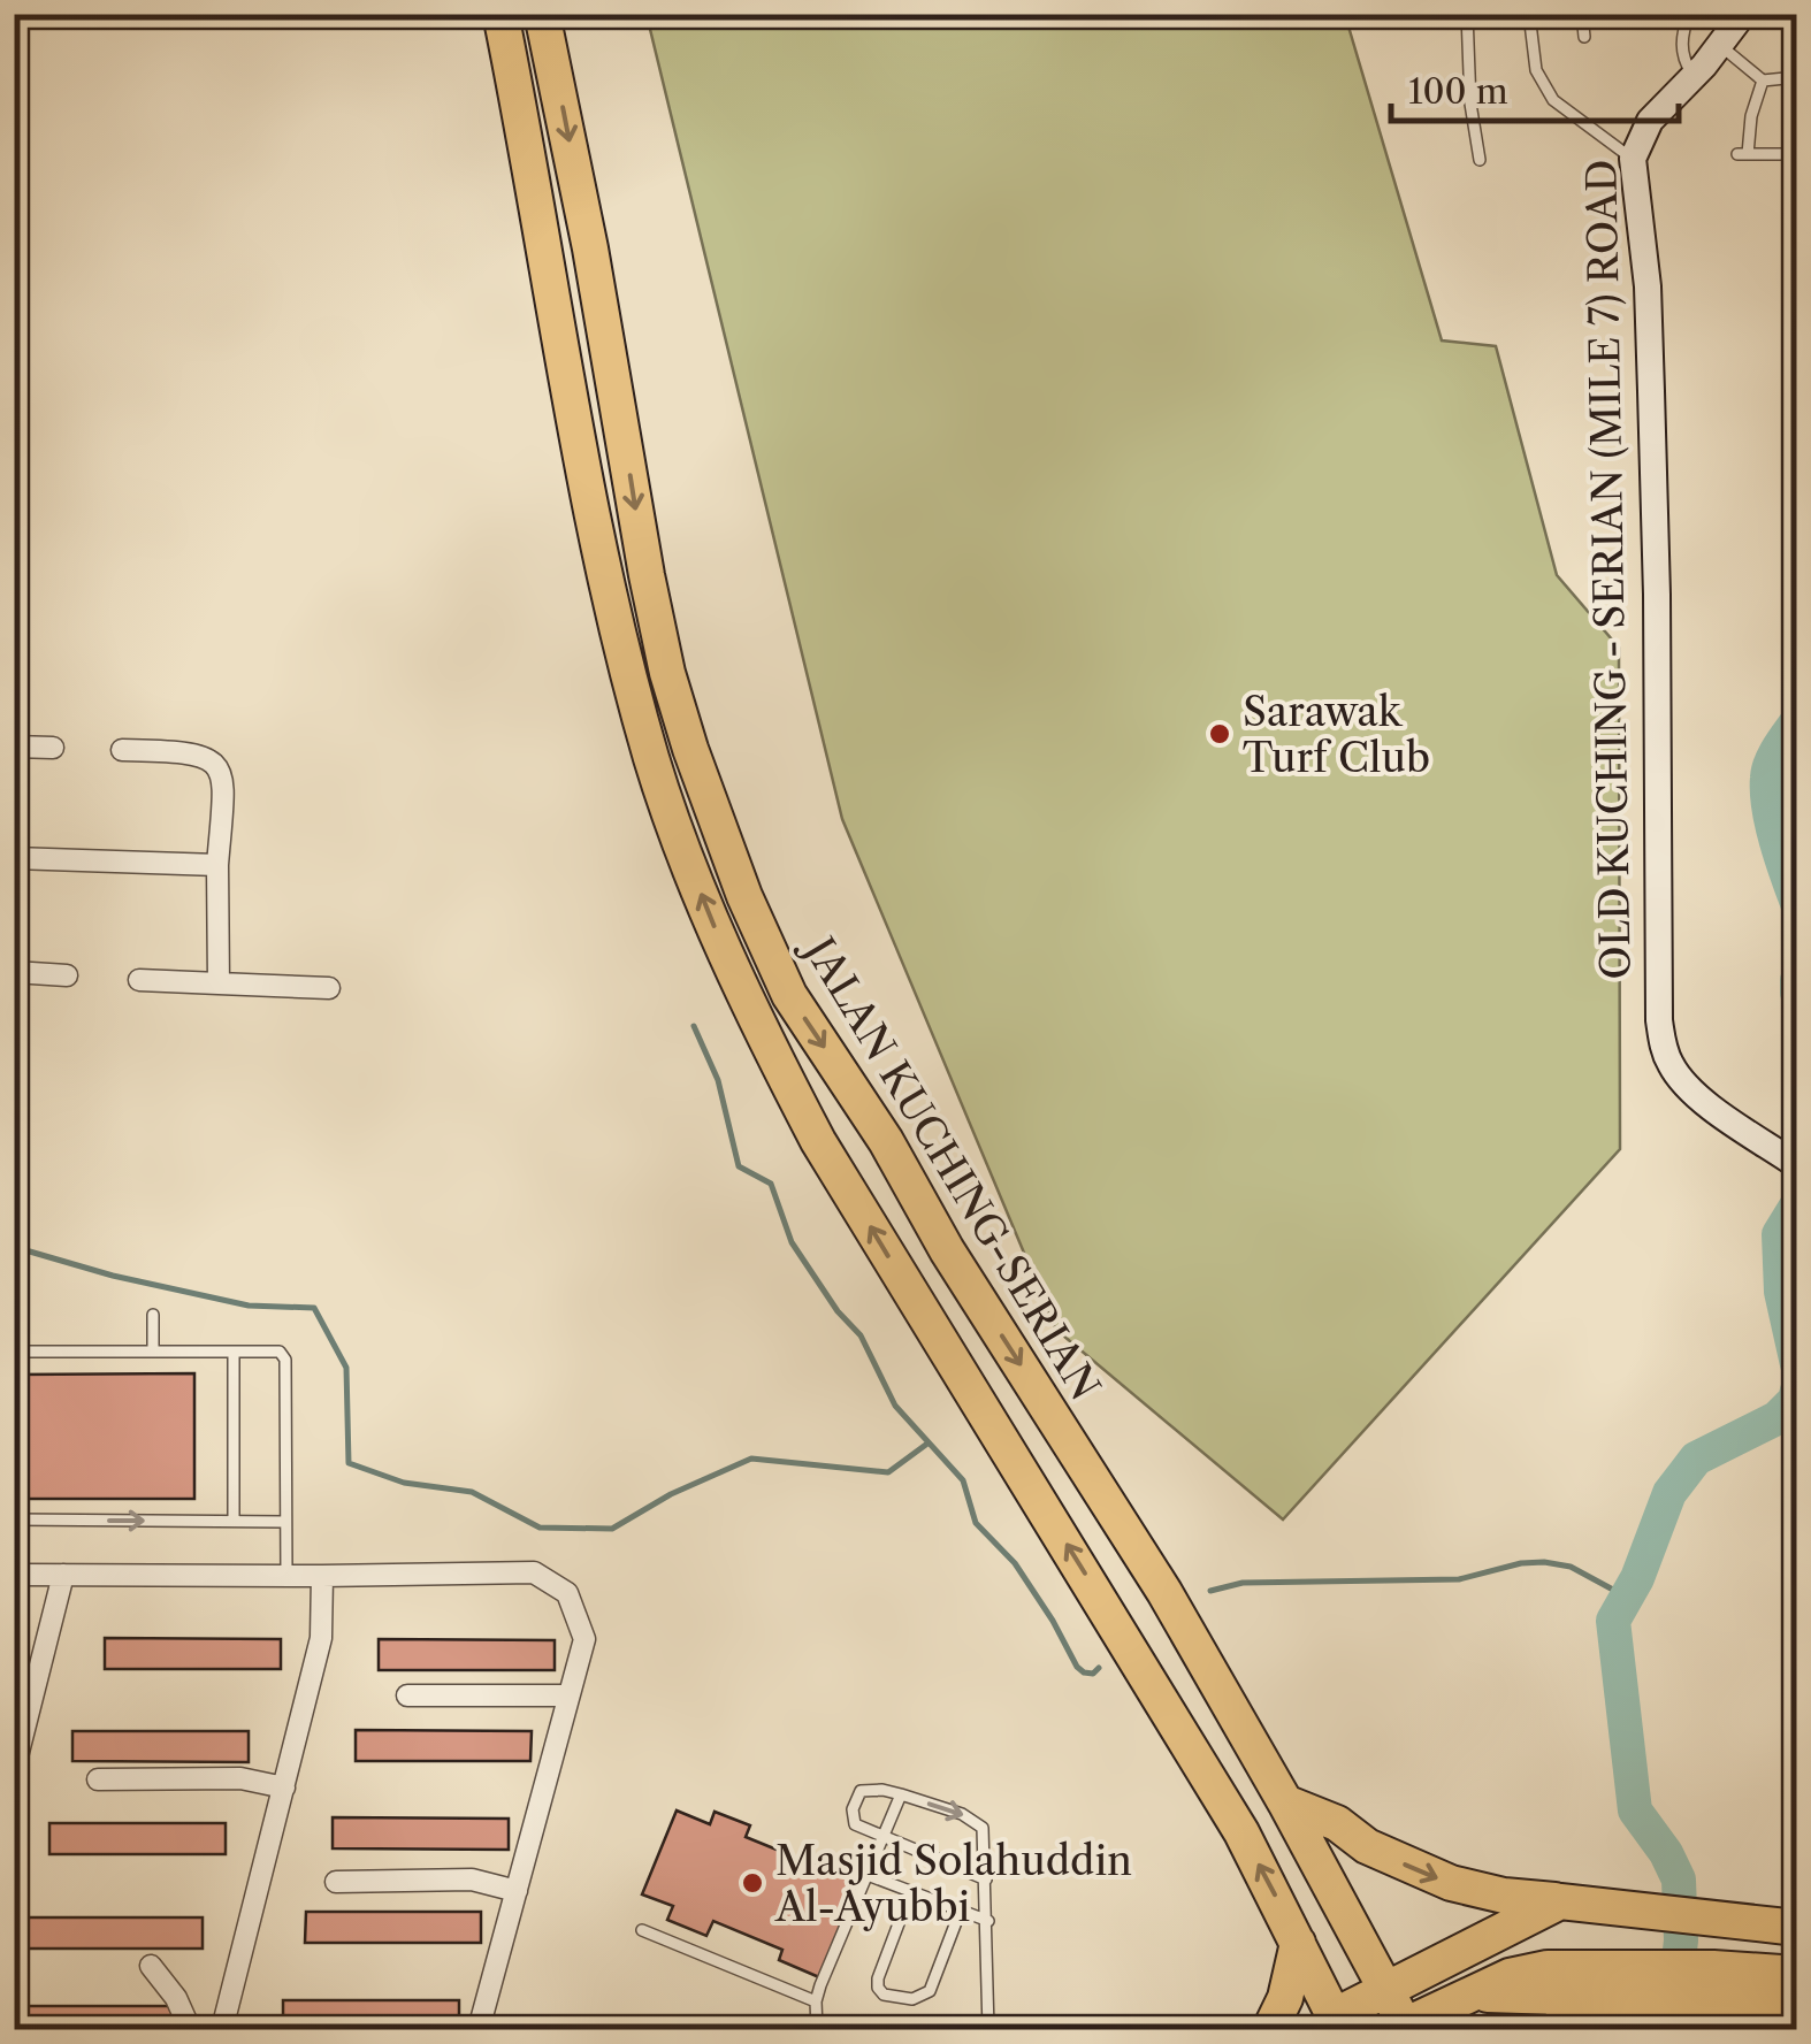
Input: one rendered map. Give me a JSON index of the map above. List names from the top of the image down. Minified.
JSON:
{"streets":{"highway":["JALAN KUCHING-SERIAN"],"street":["OLD KUCHING - SERIAN (MILE 7) ROAD"]},"places":["Sarawak Turf Club","Masjid Solahuddin Al-Ayubbi"],"scale_bar":"100 m"}
